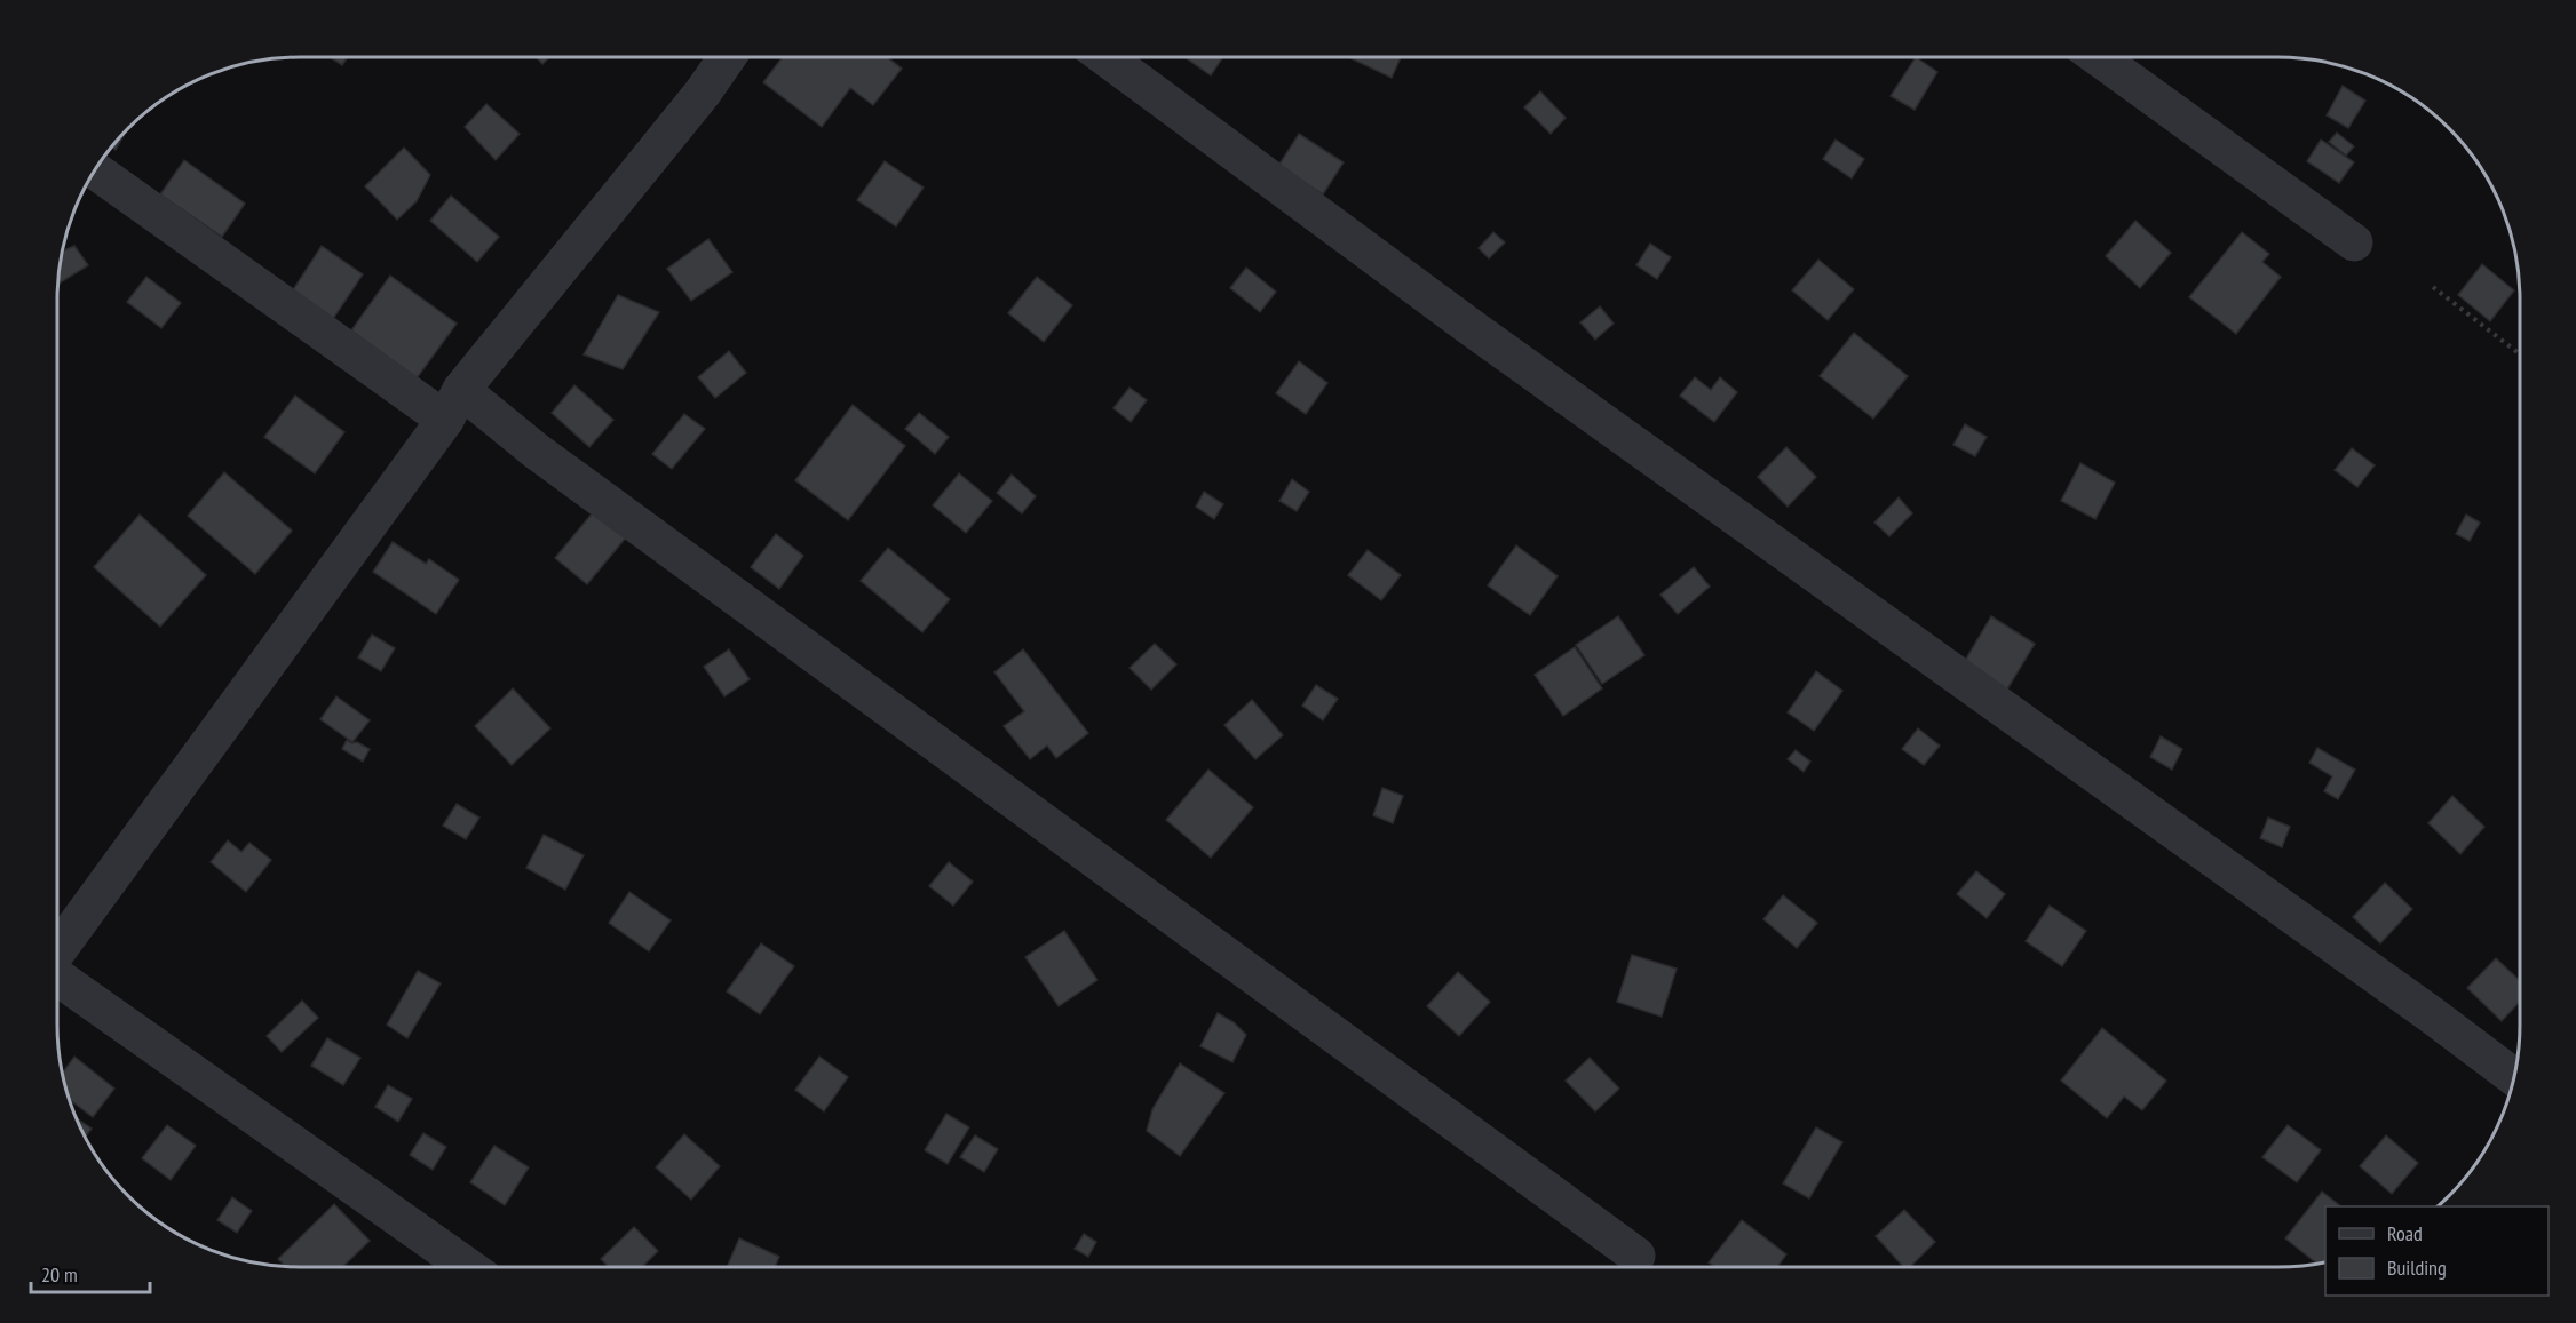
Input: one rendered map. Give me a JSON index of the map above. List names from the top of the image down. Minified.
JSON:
{"legend":["Road","Building"],"scale_bar":"20 m"}
